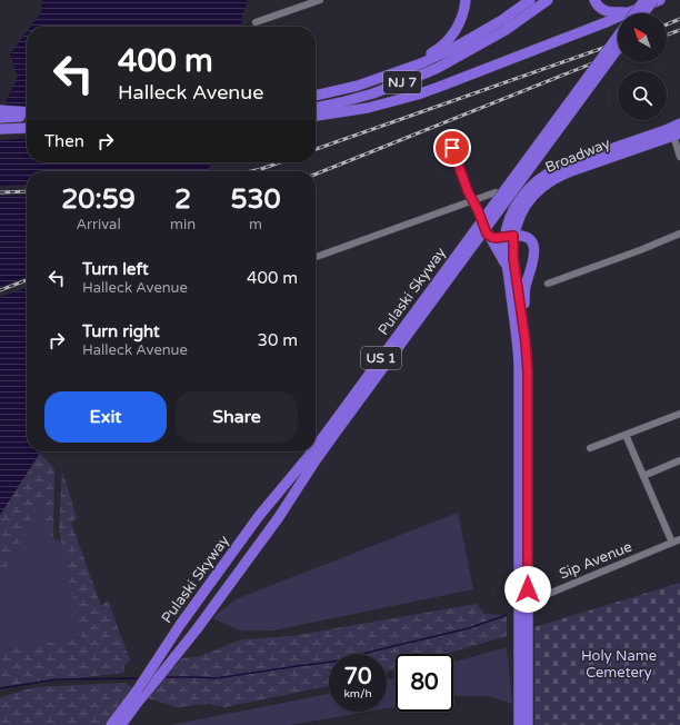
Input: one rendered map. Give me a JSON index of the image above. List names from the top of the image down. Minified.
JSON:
{"streets":{"highway":["NJ 7","Broadway","Pulaski Skyway","US 1"],"street":["Sip Avenue"]},"parks":["Holy Name Cemetery"],"north":"top left","page":{"turn":["400 m","Halleck Avenue"],"then":"Then","eta":["20:59","Arrival","2","min","530","m"],"list":[{"name":"Turn left","note":"Halleck Avenue","value":"400 m"},{"name":"Turn right","note":"Halleck Avenue","value":"30 m"}],"buttons":["Exit","Share"],"speed":"70 km/h","limit":"80"}}
